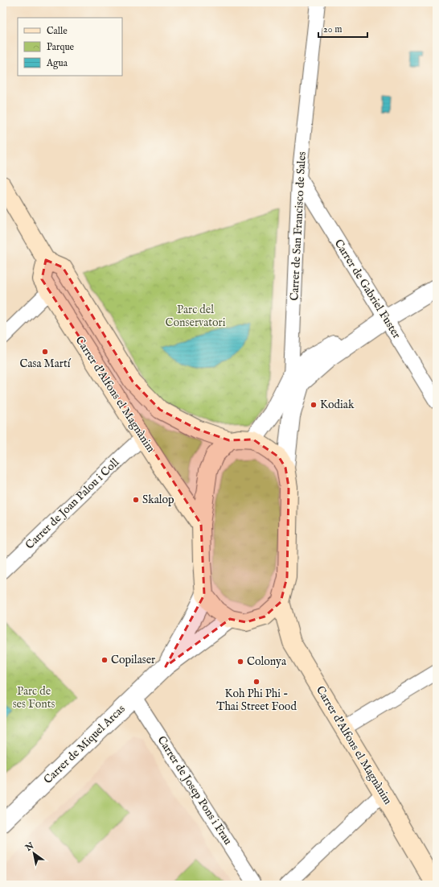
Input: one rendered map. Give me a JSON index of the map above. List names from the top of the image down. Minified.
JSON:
{"streets":{"main road":["Carrer d'Alfons el Magnànim"],"street":["Carrer de San Francisco de Sales","Carrer de Gabriel Fuster","Carrer de Joan Palou i Coll","Carrer de Miquel Arcas","Carrer de Josep Pons i Frau"]},"crossings":[["Carrer de San Francisco de Sales","Carrer de Gabriel Fuster"],["Carrer d'Alfons el Magnànim","Carrer de Joan Palou i Coll"],["Carrer de Miquel Arcas","Carrer de Josep Pons i Frau"]],"parks":["Parc del Conservatori","Parc de ses Fonts"],"places":["Casa Martí","Kodiak","Skalop","Copilaser","Colonya","Koh Phi Phi - Thai Street Food"],"legend":["Calle","Parque","Agua"],"scale_bar":"20 m","north":"top left"}
